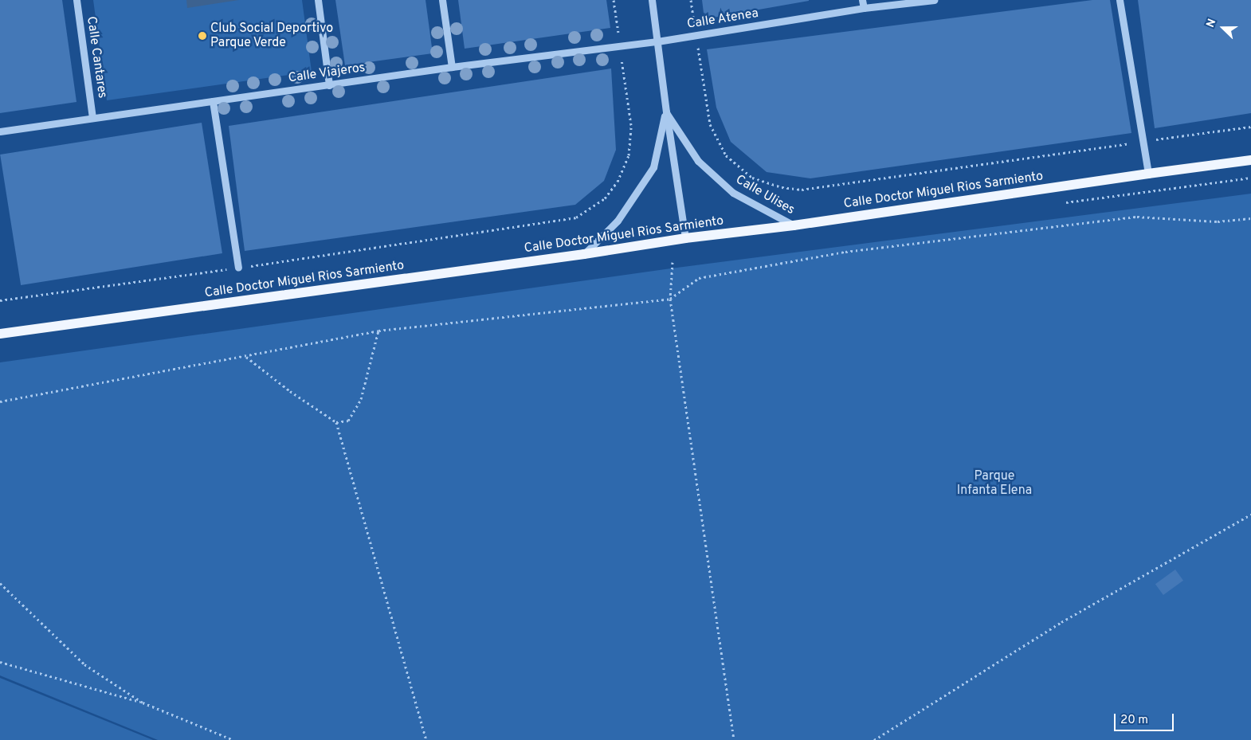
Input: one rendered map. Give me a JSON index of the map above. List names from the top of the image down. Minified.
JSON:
{"streets":{"main road":["Calle Doctor Miguel Rios Sarmiento"],"street":["Calle Atenea","Calle Cantares","Calle Viajeros","Calle Ulises"]},"crossings":[["Calle Atenea","Calle Viajeros"],["Calle Atenea","Calle Ulises"],["Calle Cantares","Calle Viajeros"],["Calle Viajeros","Calle Ulises"],["Calle Doctor Miguel Rios Sarmiento","Calle Ulises"]],"parks":["Parque Infanta Elena"],"places":["Club Social Deportivo Parque Verde"],"scale_bar":"20 m","north":"left"}
